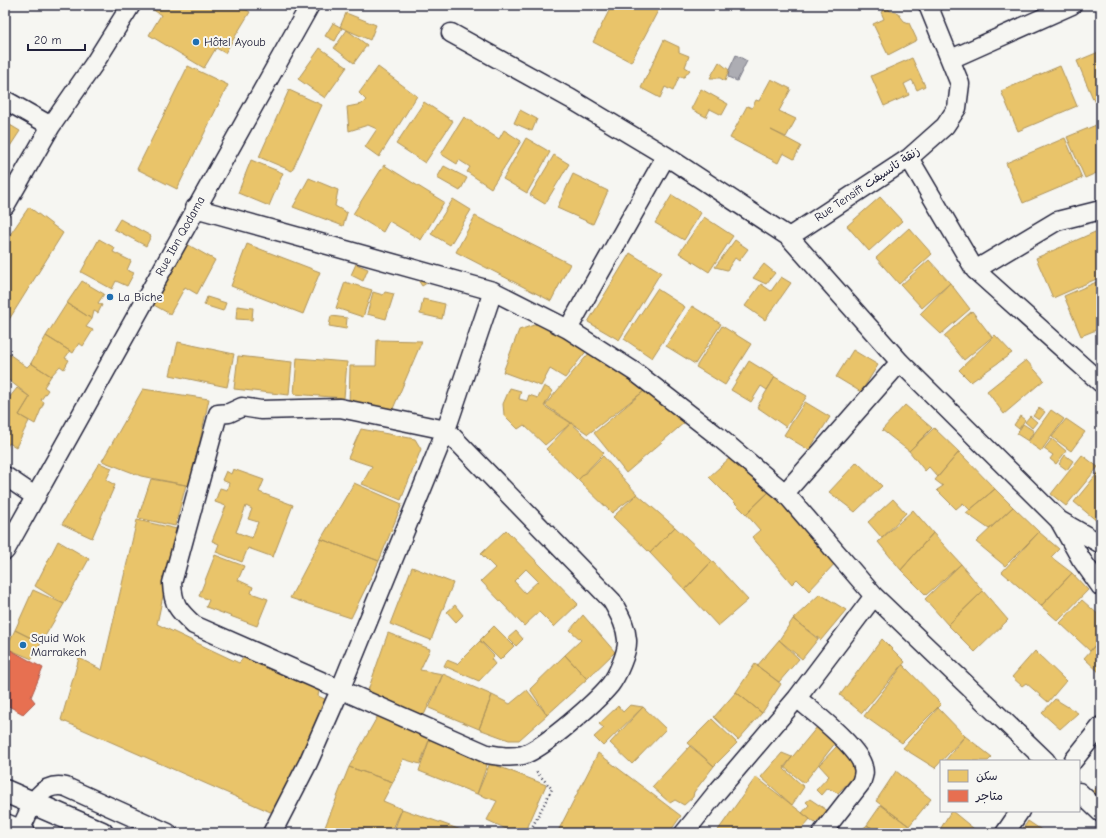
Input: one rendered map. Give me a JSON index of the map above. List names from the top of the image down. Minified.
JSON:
{"streets":{"street":["Rue Tensift زنقة تانسيفت","Rue Ibn Qodama"]},"places":["Hôtel Ayoub","La Biche","Squid Wok Marrakech"],"legend":["سكن","متاجر"],"scale_bar":"20 m"}
